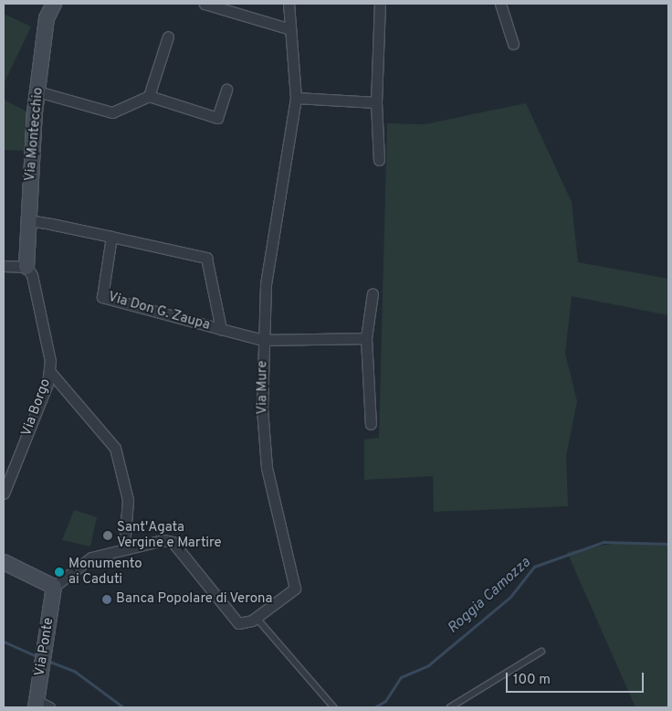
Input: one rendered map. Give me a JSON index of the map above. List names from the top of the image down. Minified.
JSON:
{"streets":{"street":["Via Montecchio","Via Don G. Zaupa","Via Mure","Via Borgo","Via Ponte"]},"crossings":[["Via Montecchio","Via Don G. Zaupa"],["Via Montecchio","Via Borgo"],["Via Don G. Zaupa","Via Mure"]],"water":["Roggia Camozza"],"places":["Sant'Agata Vergine e Martire","Monumento ai Caduti","Banca Popolare di Verona"],"scale_bar":"100 m"}
